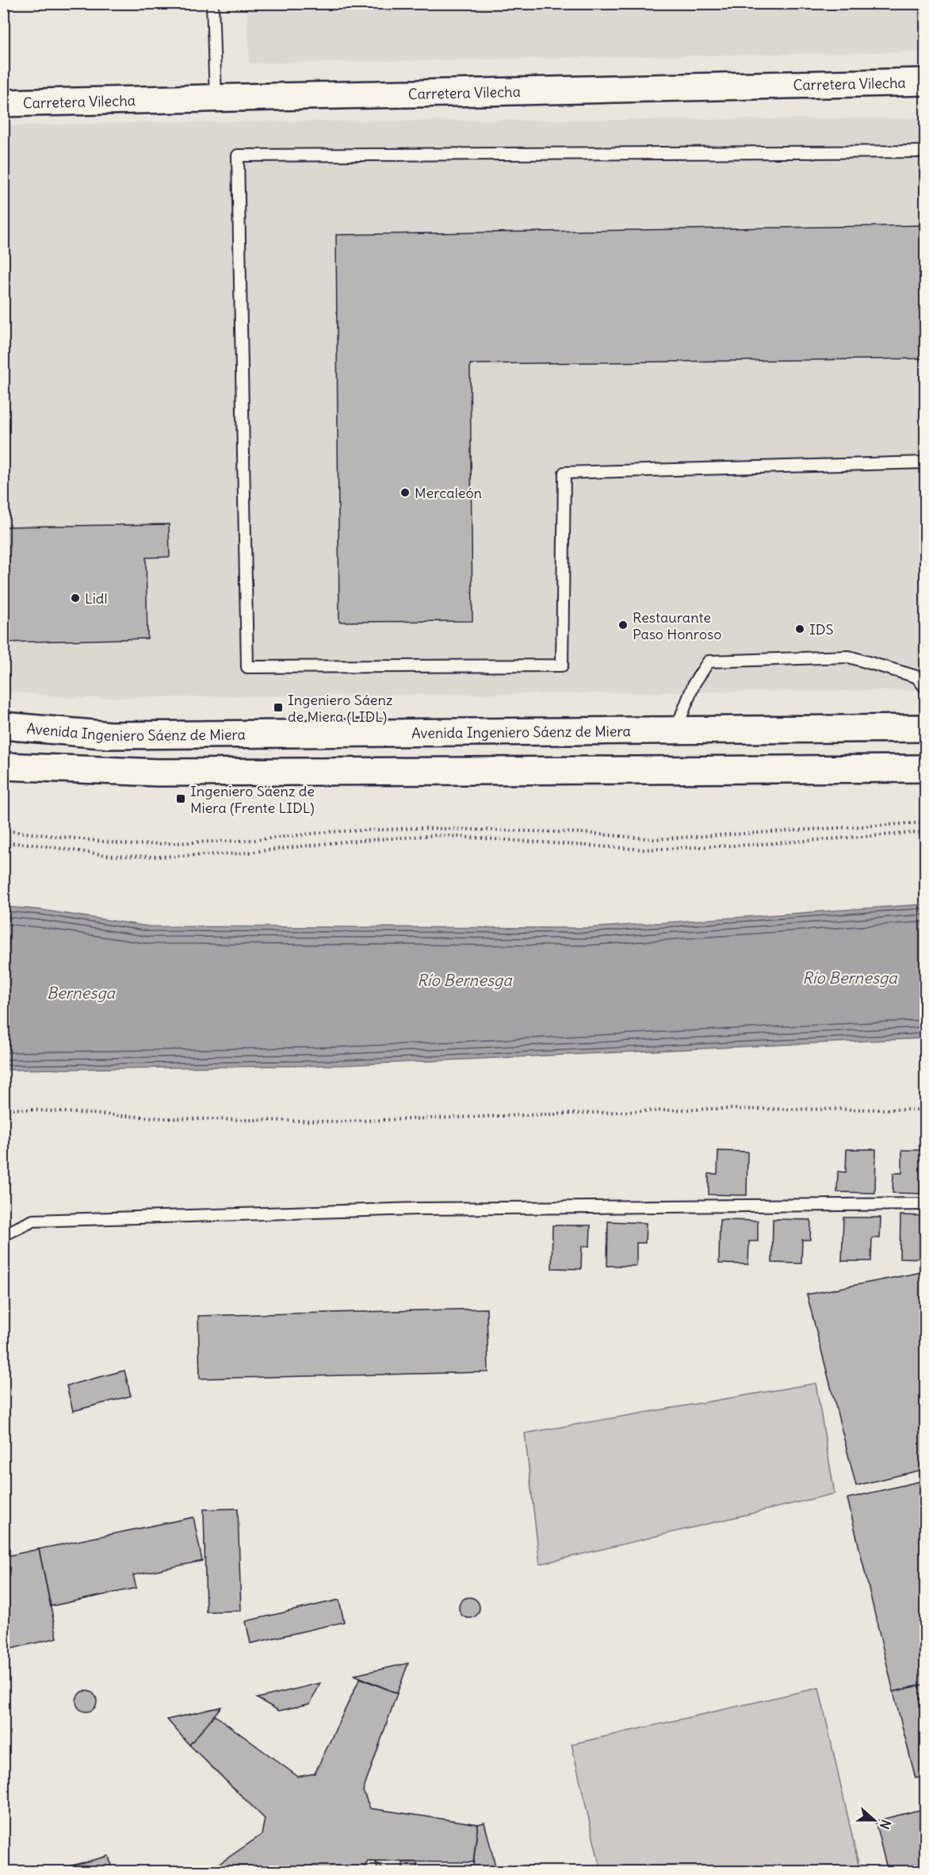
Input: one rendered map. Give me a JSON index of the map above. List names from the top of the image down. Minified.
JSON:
{"streets":{"main road":["Carretera Vilecha","Avenida Ingeniero Sáenz de Miera"]},"water":["Río Bernesga","Bernesga"],"places":{"other":["Mercaleón","Lidl","Restaurante Paso Honroso","IDS"],"transit":["Ingeniero Sáenz de Miera (LIDL)","Ingeniero Sáenz de Miera (Frente LIDL)"]},"north":"right"}
